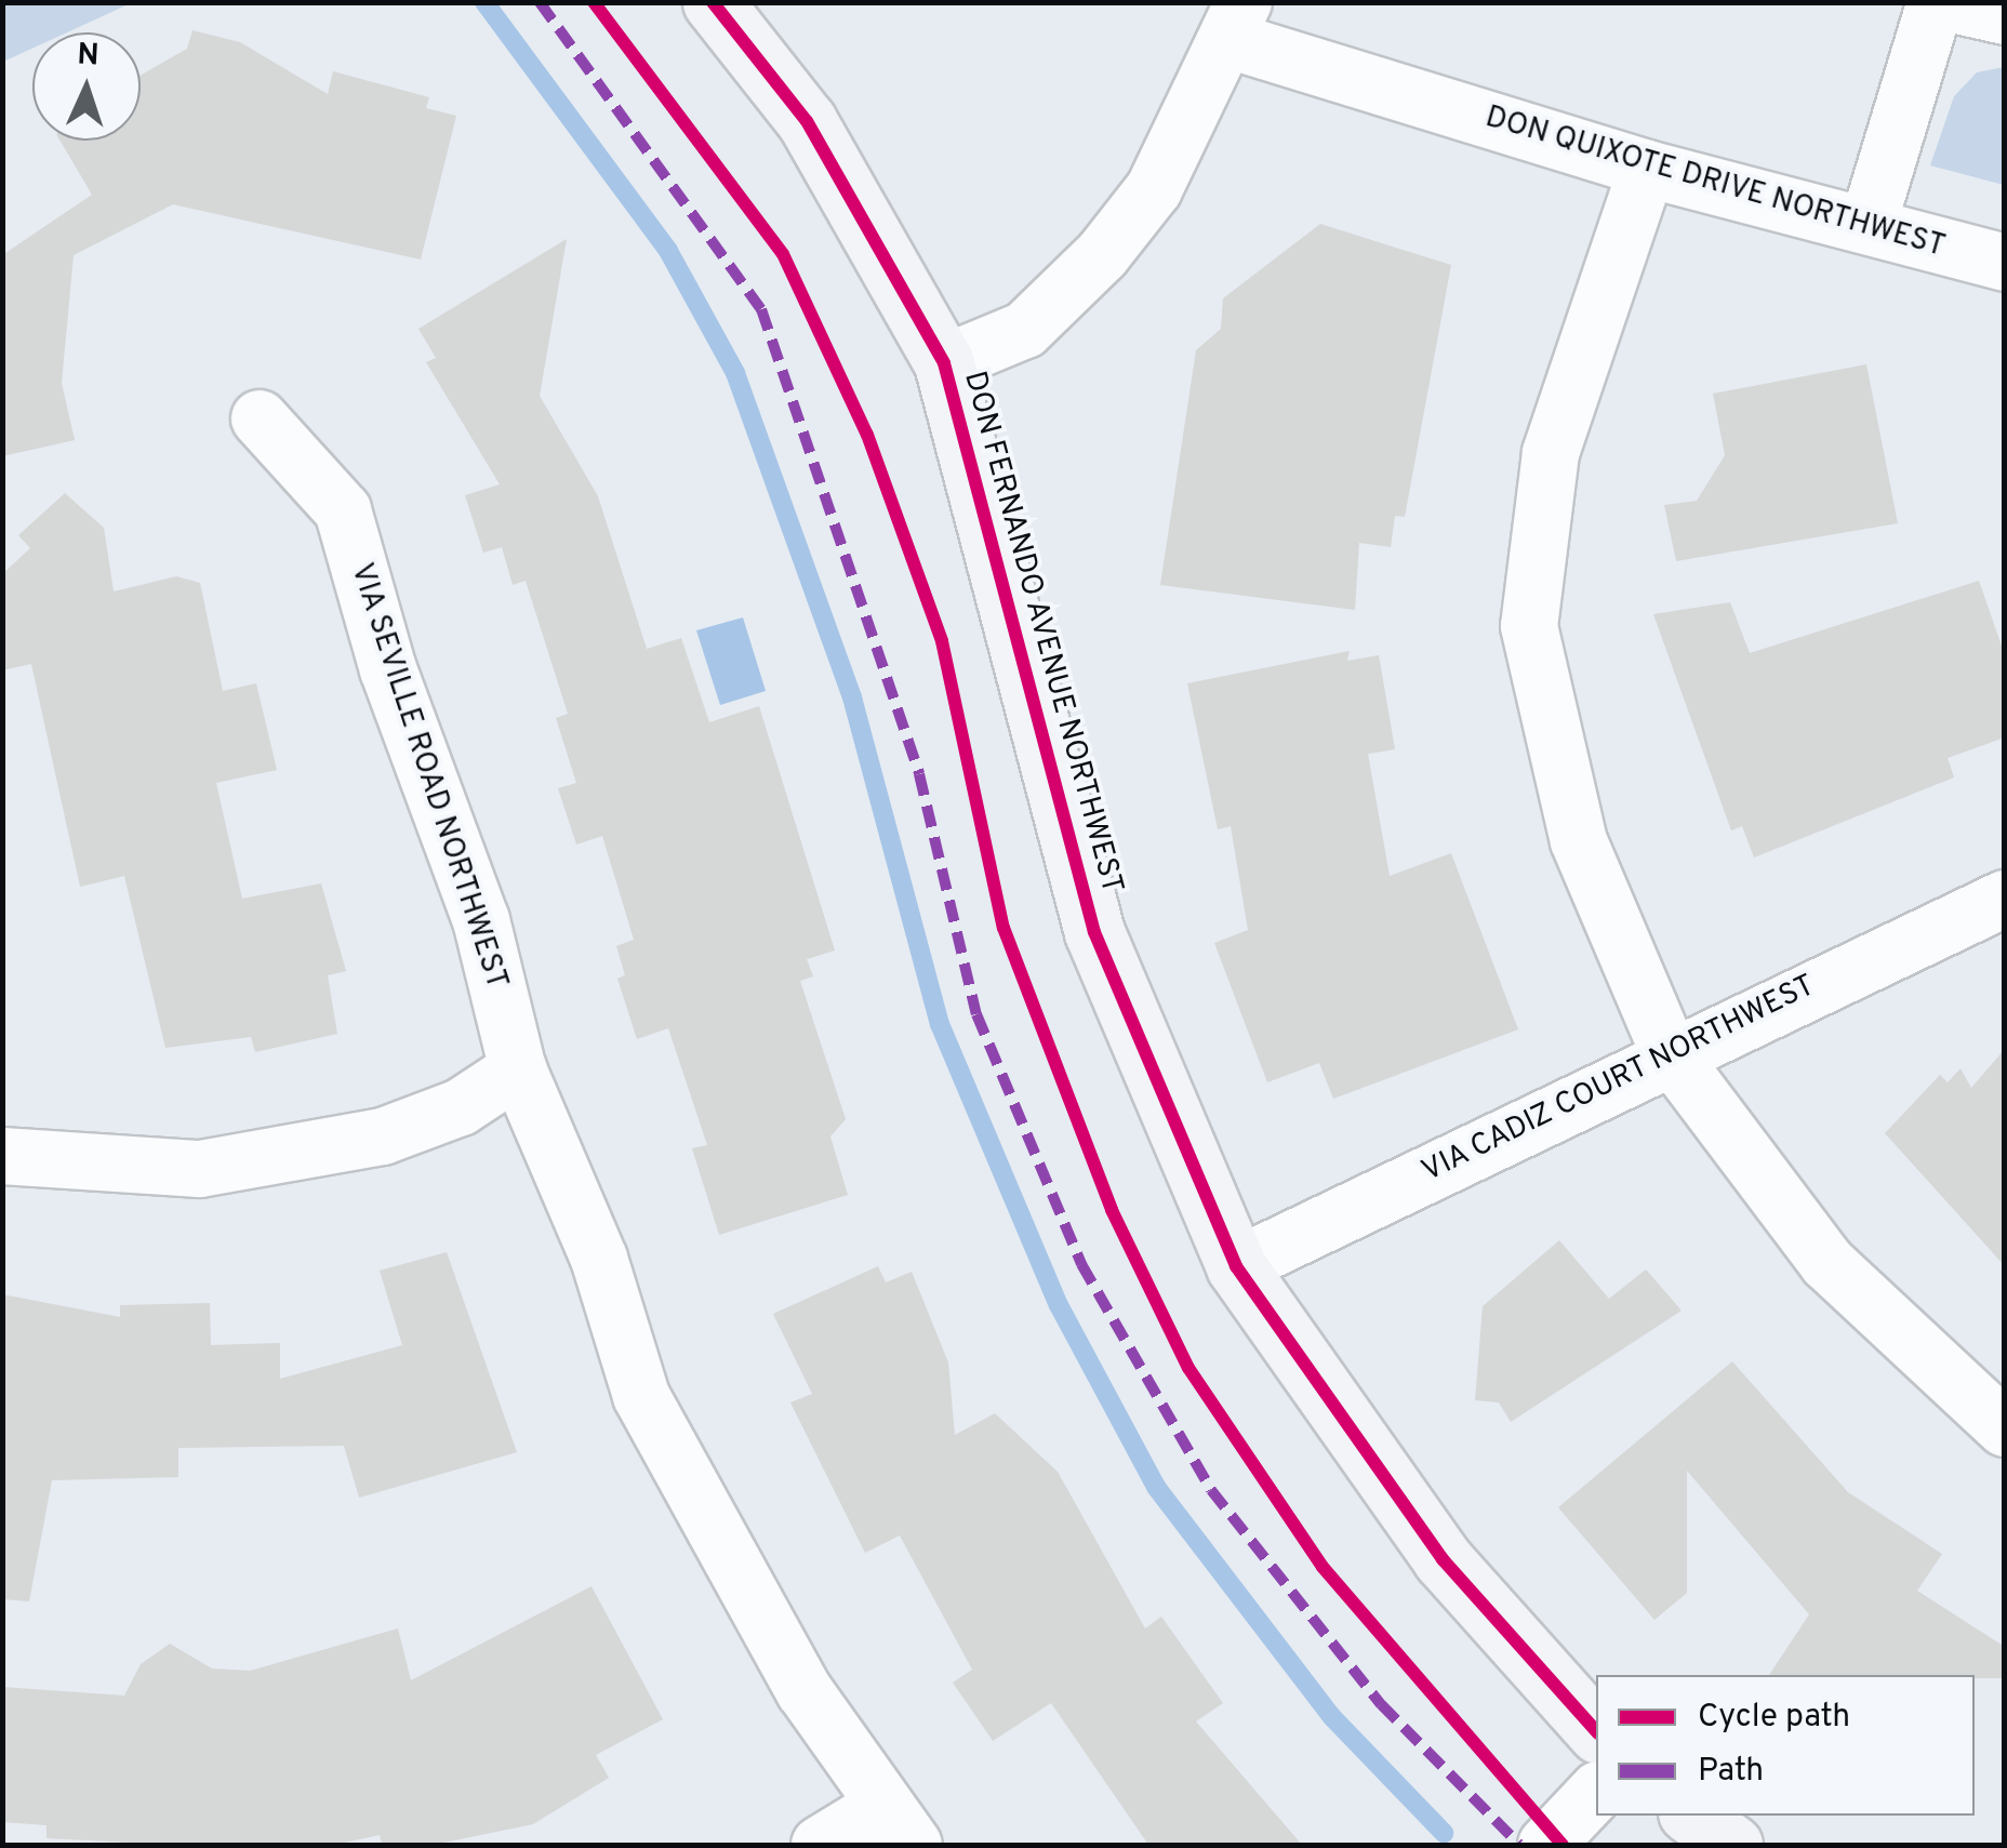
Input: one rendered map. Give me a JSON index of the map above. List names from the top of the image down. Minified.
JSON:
{"streets":{"street":["DON QUIXOTE DRIVE NORTHWEST","DON FERNANDO AVENUE NORTHWEST","VIA SEVILLE ROAD NORTHWEST","VIA CADIZ COURT NORTHWEST"]},"crossings":[["DON QUIXOTE DRIVE NORTHWEST","DON FERNANDO AVENUE NORTHWEST"],["DON FERNANDO AVENUE NORTHWEST","VIA CADIZ COURT NORTHWEST"]],"legend":["Cycle path","Path"],"north":"top"}
